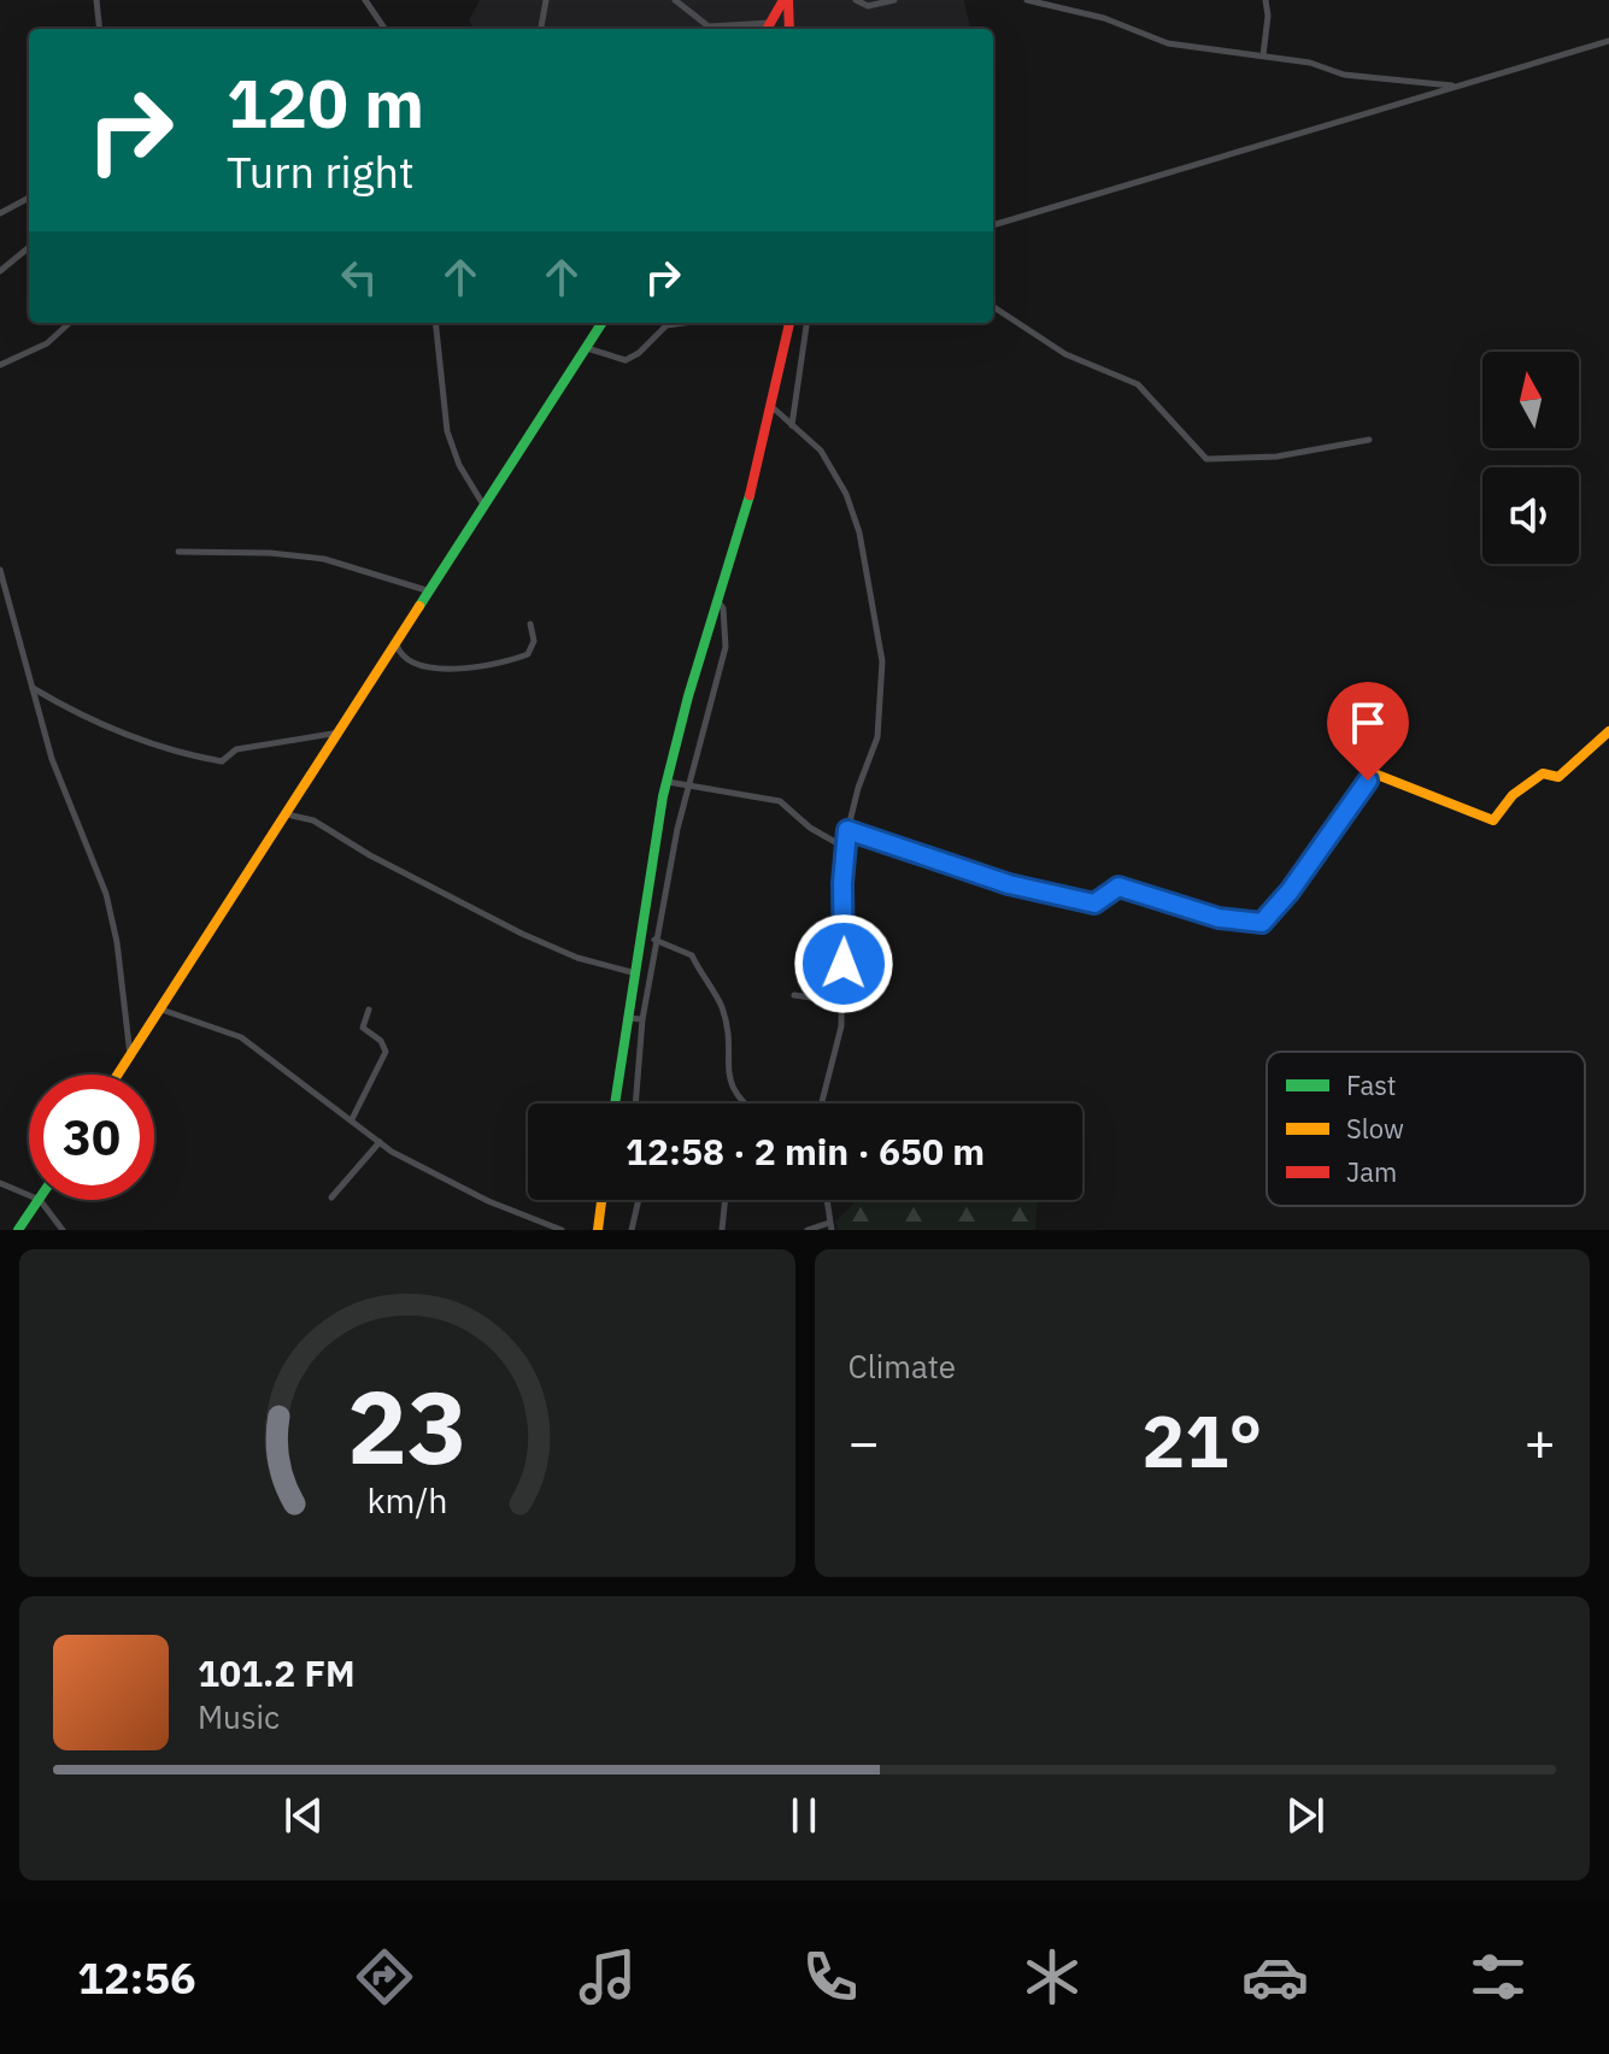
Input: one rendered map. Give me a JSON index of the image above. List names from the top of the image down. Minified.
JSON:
{"legend":["Fast","Slow","Jam"],"north":"top","page":{"turn":["120 m","Turn right"],"limit":"30","trip":"12:58 · 2 min · 650 m","tile":"Climate","heat":["−","21°","+"],"song":["101.2 FM","Music"],"tabs":"12:56","gauge":["23","km/h"]}}
